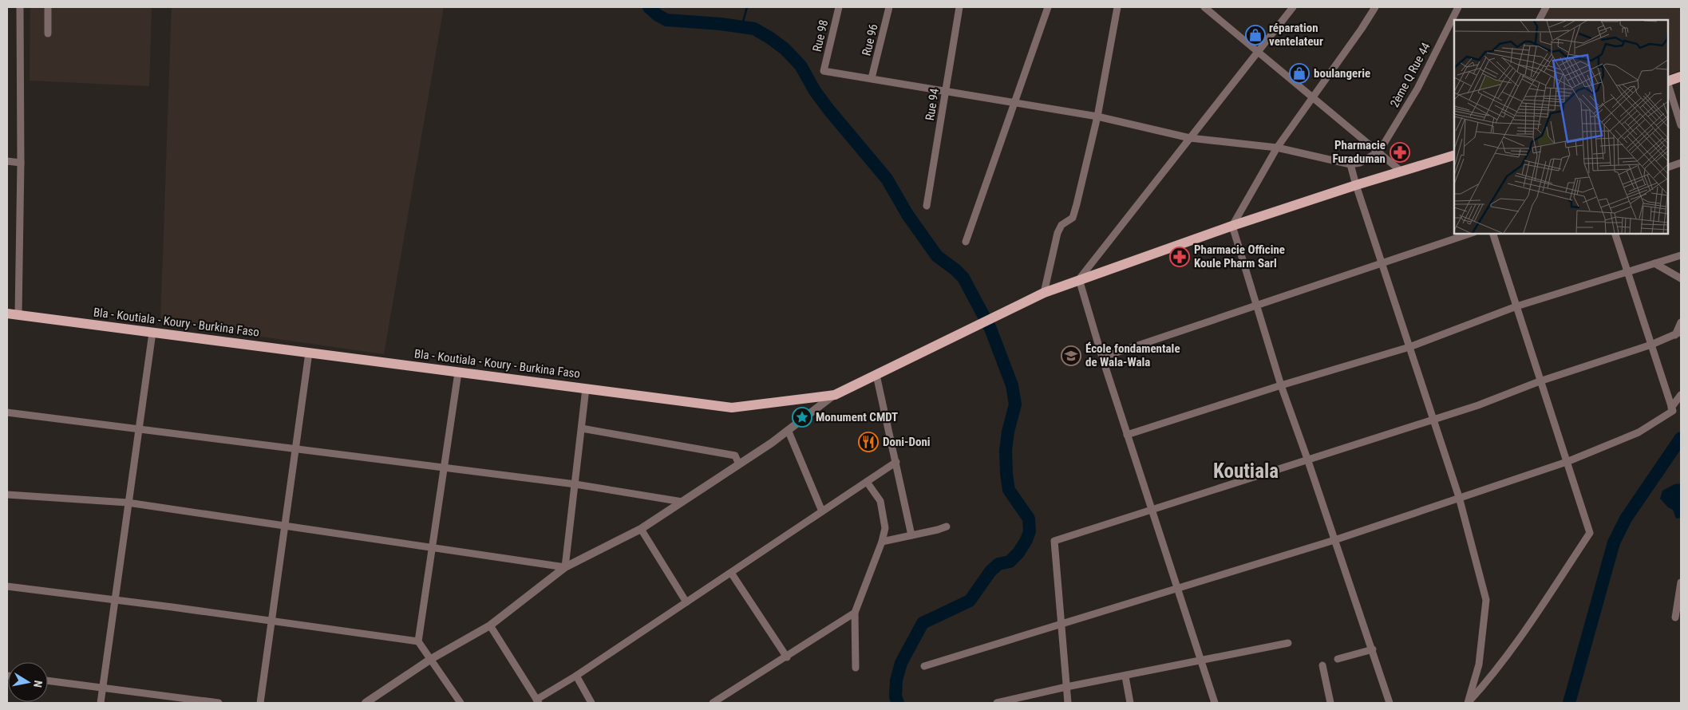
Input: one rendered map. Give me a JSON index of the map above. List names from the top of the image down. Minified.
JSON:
{"streets":{"main road":["Bla - Koutiala - Koury - Burkina Faso"],"street":["Rue 98","Rue 96","2ème Q Rue 44","Rue 94"]},"crossings":[["Rue 98","Rue 96"]],"districts":["Koutiala"],"places":{"shop":["réparation ventelateur","boulangerie"],"pharmacy":["Pharmacie Furaduman","Pharmacie Officine Koule Pharm Sarl"],"school or university":["École fondamentale de Wala-Wala"],"place":["Monument CMDT"],"restaurant":["Doni-Doni"]},"north":"right"}
